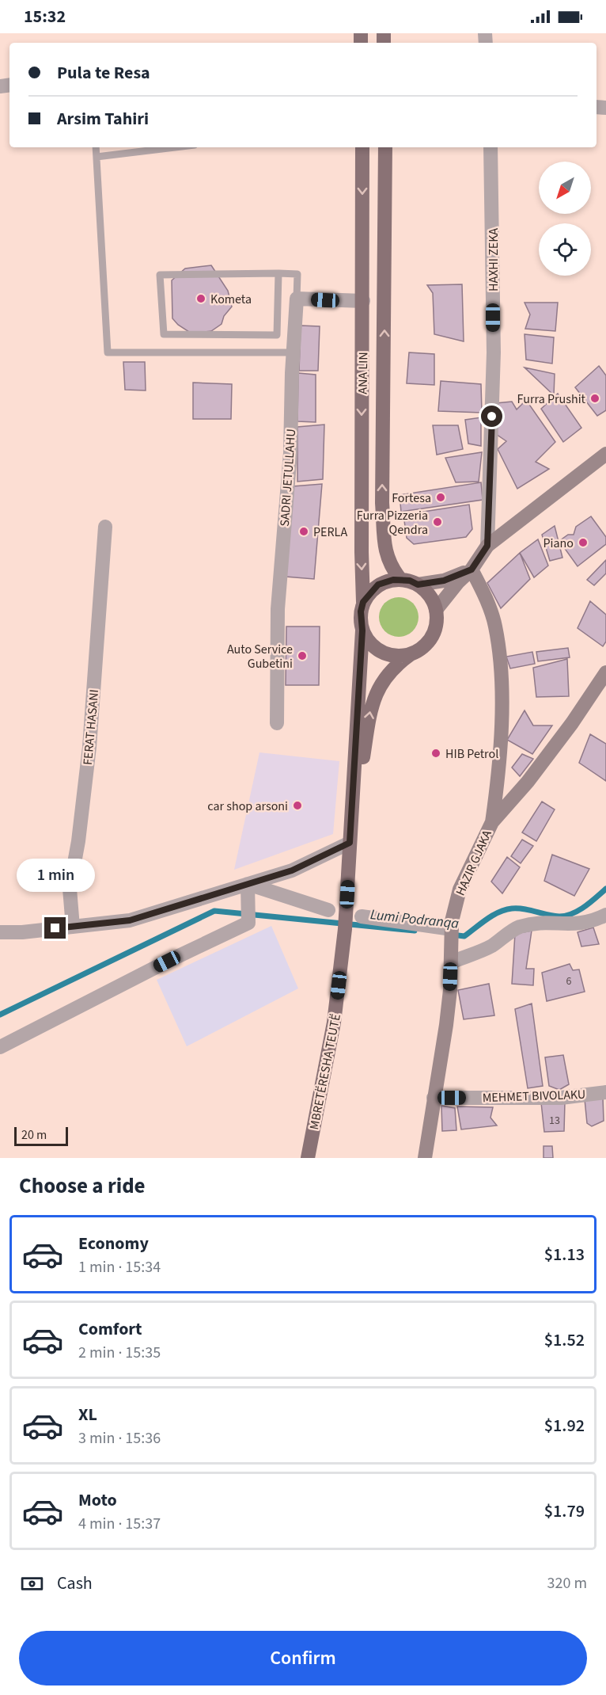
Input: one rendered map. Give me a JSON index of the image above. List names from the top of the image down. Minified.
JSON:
{"streets":{"main road":["ANA LIN","MBRETËRESHA TEUTË"],"street":["HAXHI ZEKA","SADRI JETULLAHU","FERAT HASANI","HAZIR GJAKA","MEHMET BIVOLAKU"]},"crossings":[["ANA LIN","MBRETËRESHA TEUTË"],["HAZIR GJAKA","MEHMET BIVOLAKU"]],"water":["Lumi Podranqa"],"places":["Kometa","Furra Prushit","Fortesa","Furra Pizzeria Qendra","PERLA","Piano","Auto Service Gubetini","HIB Petrol","car shop arsoni"],"house_numbers":["6","13"],"scale_bar":"20 m","north":"bottom left","page":{"status":"15:32","banner":["Pula te Resa","Arsim Tahiri"],"bubble":"1 min","scale":"20 m","heading":"Choose a ride","list":[{"name":"Economy","note":"1 min · 15:34","value":"$1.13"},{"name":"Comfort","note":"2 min · 15:35","value":"$1.52"},{"name":"XL","note":"3 min · 15:36","value":"$1.92"},{"name":"Moto","note":"4 min · 15:37","value":"$1.79"}],"pay":["Cash","320 m"],"buttons":"Confirm"}}
